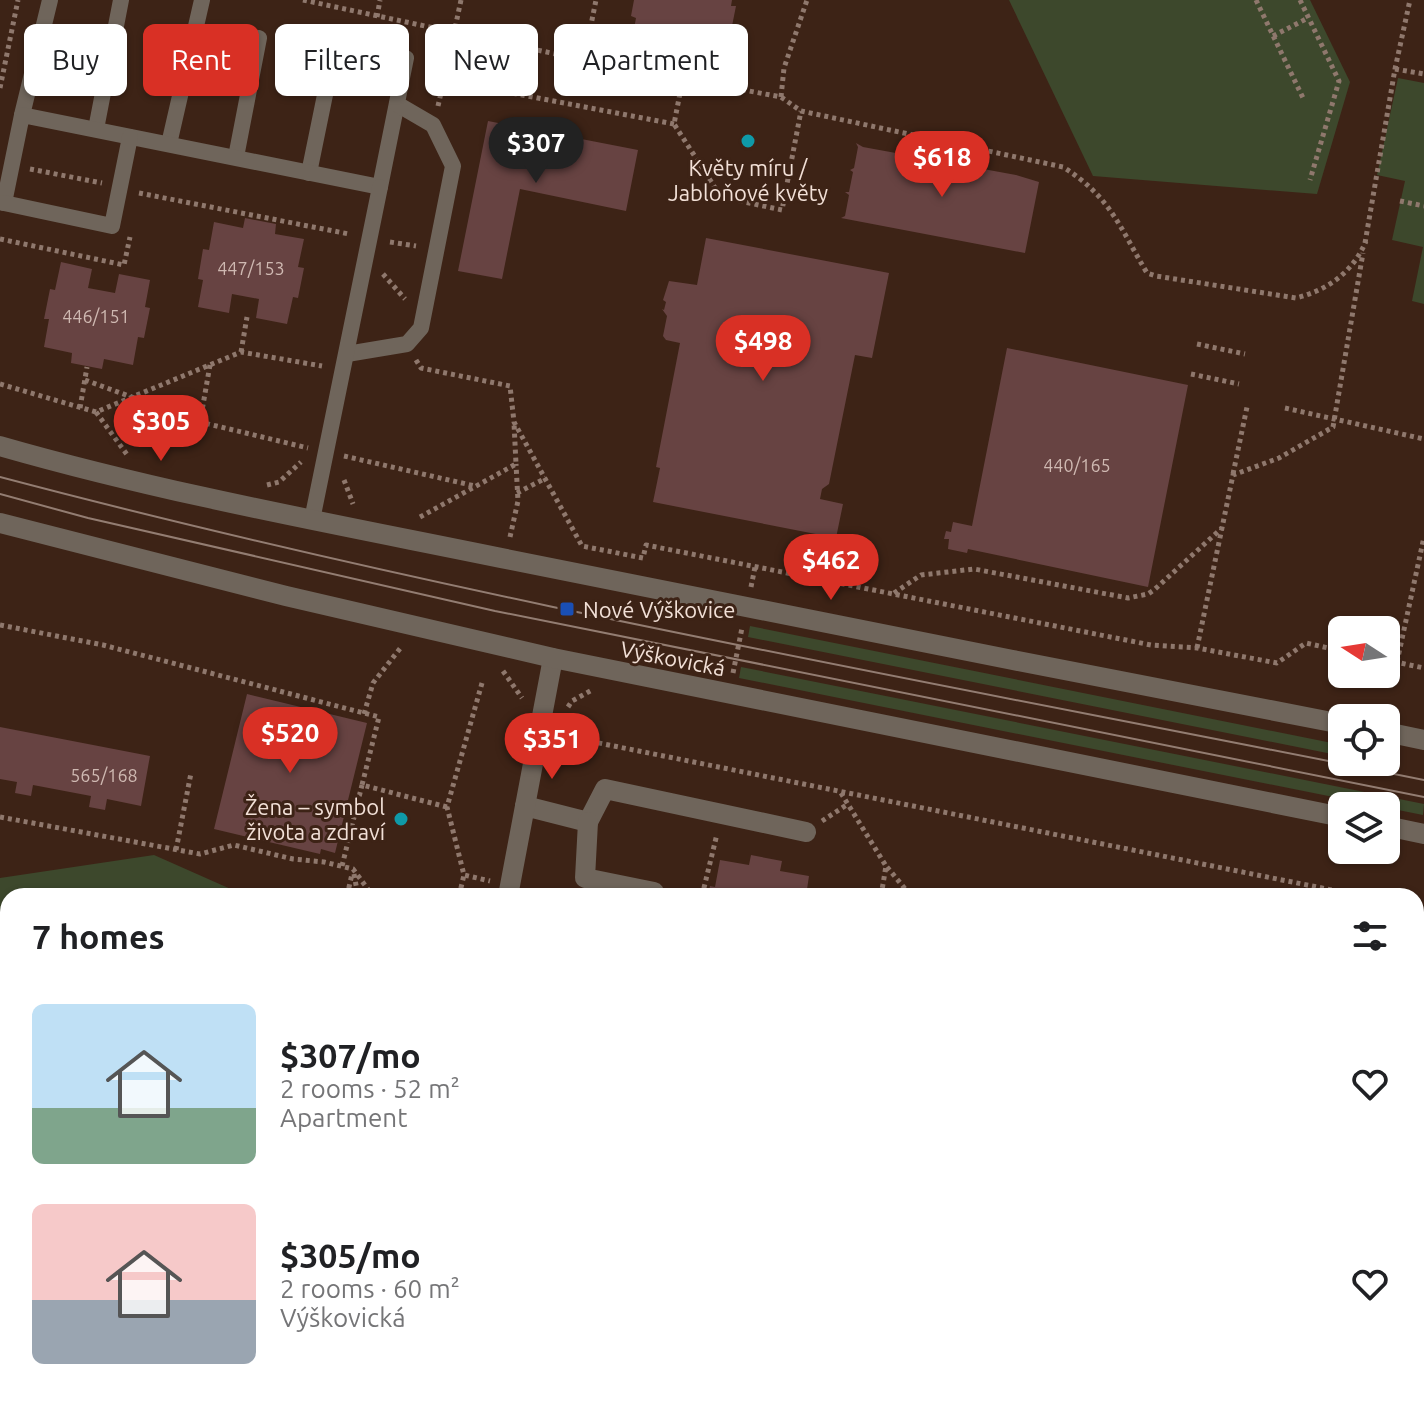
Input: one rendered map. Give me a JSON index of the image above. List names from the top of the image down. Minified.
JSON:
{"streets":{"street":["Výškovická"]},"places":{"other":["Květy míru / Jabloňové květy","Žena – symbol života a zdraví"],"transit":["Nové Výškovice"]},"house_numbers":["447/153","446/151","440/165","565/168"],"north":"left","page":{"chip":["Buy","Rent","Filters","New","Apartment"],"price":["$307","$618","$498","$305","$462","$520","$351"],"heading":"7 homes","list":[{"name":"$307/mo","note":"2 rooms · 52 m² · Apartment"},{"name":"$305/mo","note":"2 rooms · 60 m² · Výškovická"}]}}
